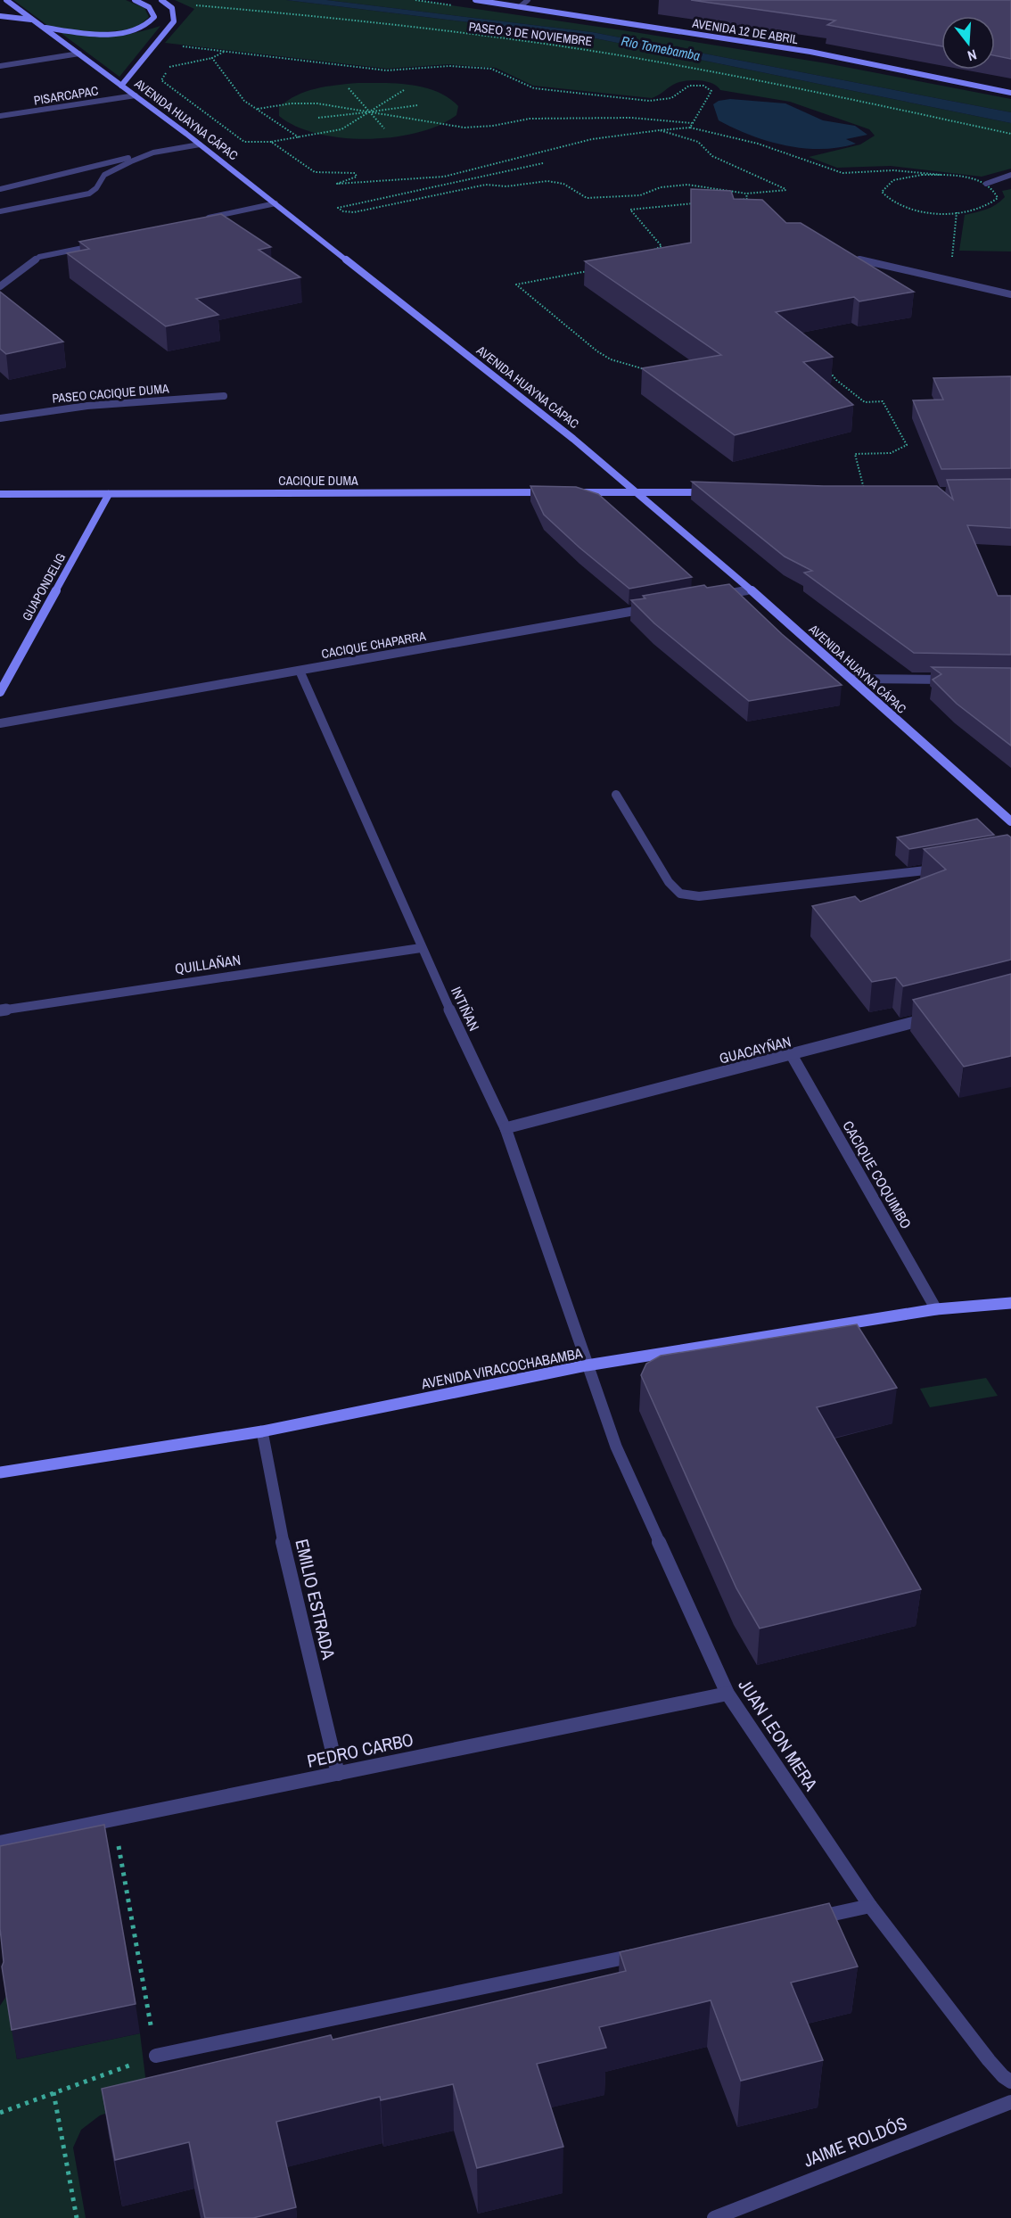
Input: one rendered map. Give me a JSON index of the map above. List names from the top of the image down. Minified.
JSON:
{"streets":{"street":["AVENIDA 12 DE ABRIL","PISARCAPAC","AVENIDA HUAYNA CÁPAC","PASEO CACIQUE DUMA","CACIQUE DUMA","GUAPONDELIG","CACIQUE CHAPARRA","QUILLAÑAN","INTIÑAN","GUACAYÑAN","CACIQUE COQUIMBO","AVENIDA VIRACOCHABAMBA","EMILIO ESTRADA","JUAN LEON MERA","PEDRO CARBO","JAIME ROLDÓS"],"path":["PASEO 3 DE NOVIEMBRE"]},"crossings":[["PISARCAPAC","AVENIDA HUAYNA CÁPAC"],["CACIQUE DUMA","GUAPONDELIG"],["CACIQUE CHAPARRA","INTIÑAN"],["QUILLAÑAN","INTIÑAN"],["INTIÑAN","GUACAYÑAN"],["INTIÑAN","AVENIDA VIRACOCHABAMBA"],["INTIÑAN","JUAN LEON MERA"],["GUACAYÑAN","CACIQUE COQUIMBO"],["CACIQUE COQUIMBO","AVENIDA VIRACOCHABAMBA"],["AVENIDA VIRACOCHABAMBA","EMILIO ESTRADA"],["AVENIDA VIRACOCHABAMBA","JUAN LEON MERA"],["EMILIO ESTRADA","PEDRO CARBO"],["JUAN LEON MERA","PEDRO CARBO"]],"water":["Río Tomebamba"],"north":"bottom"}
